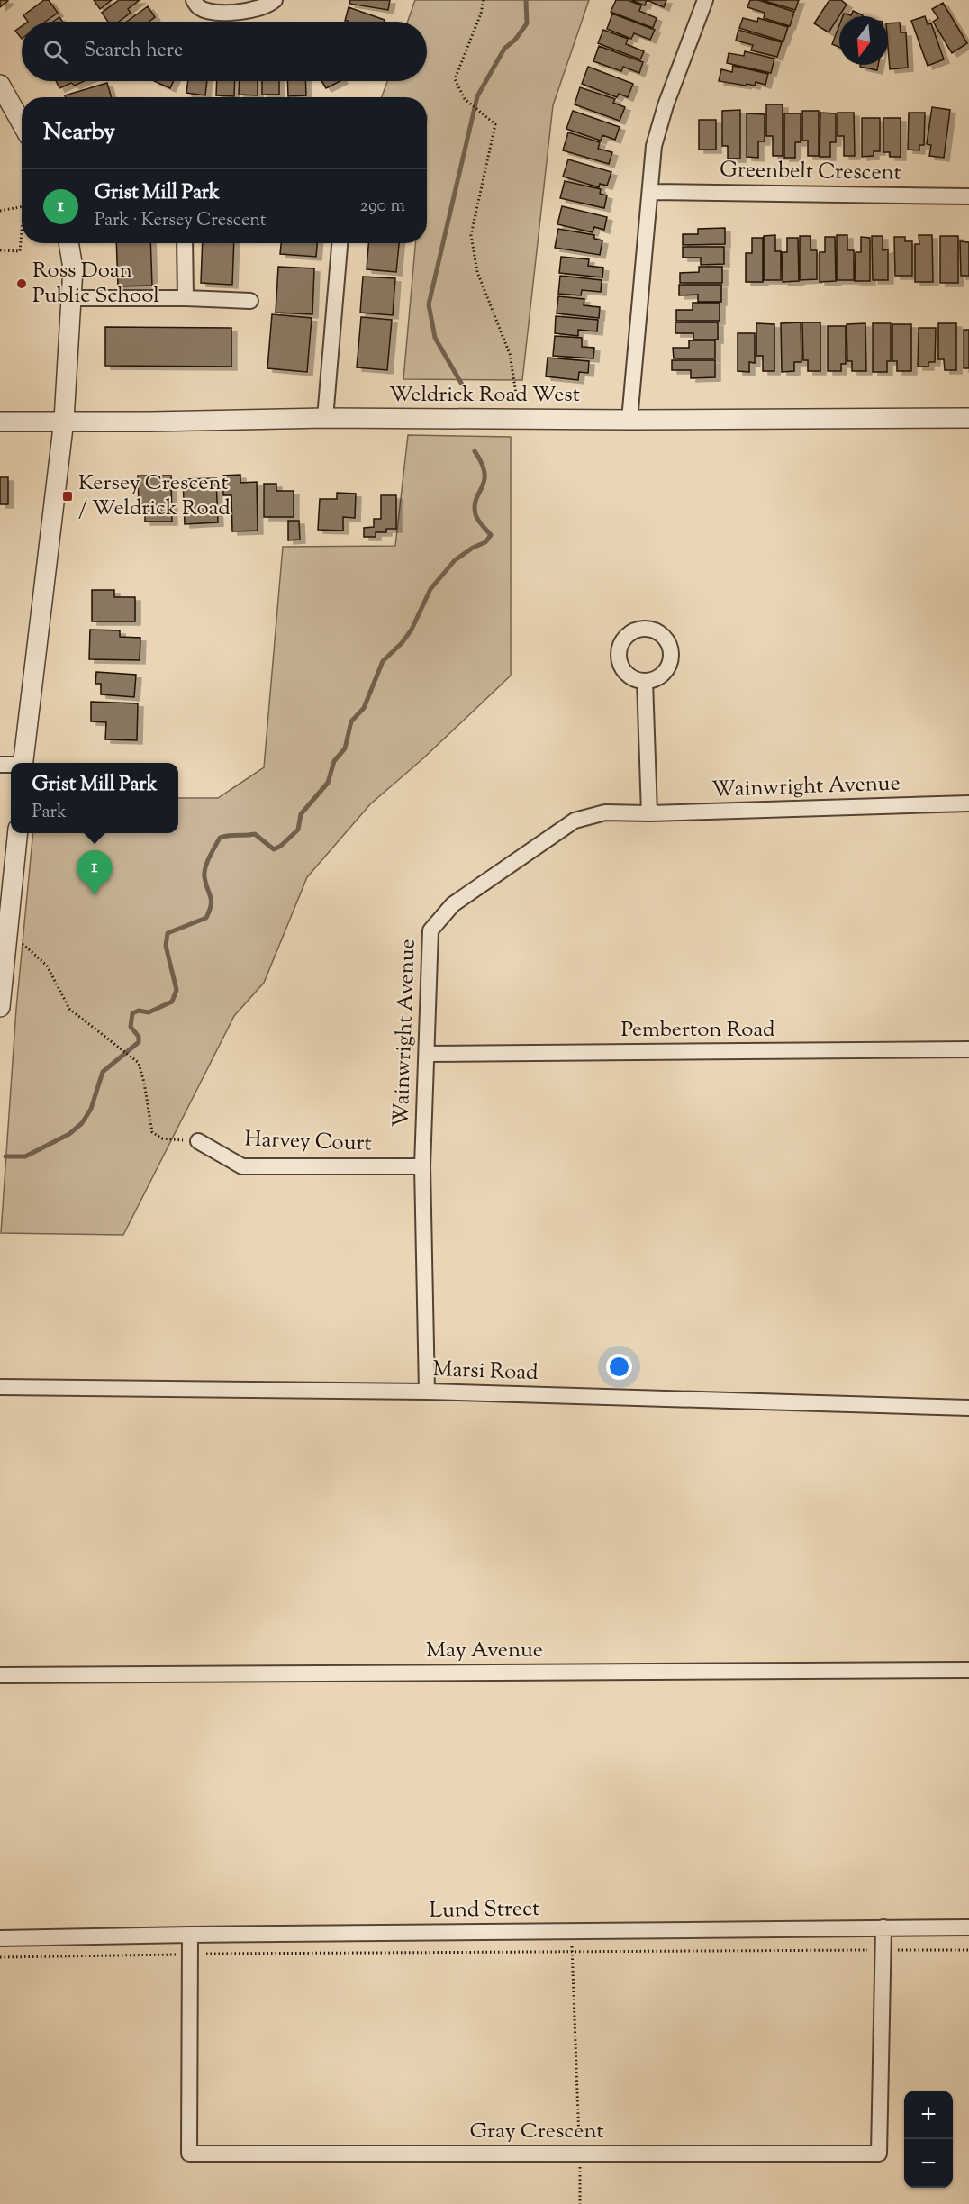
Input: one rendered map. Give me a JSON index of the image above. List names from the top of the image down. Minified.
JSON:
{"streets":{"street":["Greenbelt Crescent","Weldrick Road West","Wainwright Avenue","Pemberton Road","Harvey Court","Marsi Road","May Avenue","Lund Street","Gray Crescent"]},"crossings":[["Wainwright Avenue","Pemberton Road"],["Wainwright Avenue","Harvey Court"],["Wainwright Avenue","Marsi Road"],["Lund Street","Gray Crescent"]],"places":{"other":["Ross Doan Public School"],"transit":["Kersey Crescent / Weldrick Road"]},"north":"bottom","page":{"search":"Search here","heading":"Nearby","list":[{"mark":"1","name":"Grist Mill Park","note":"Park · Kersey Crescent","value":"290 m"}],"popup":["Grist Mill Park","Park"],"pins":"1","map_buttons":["+","−"]}}
